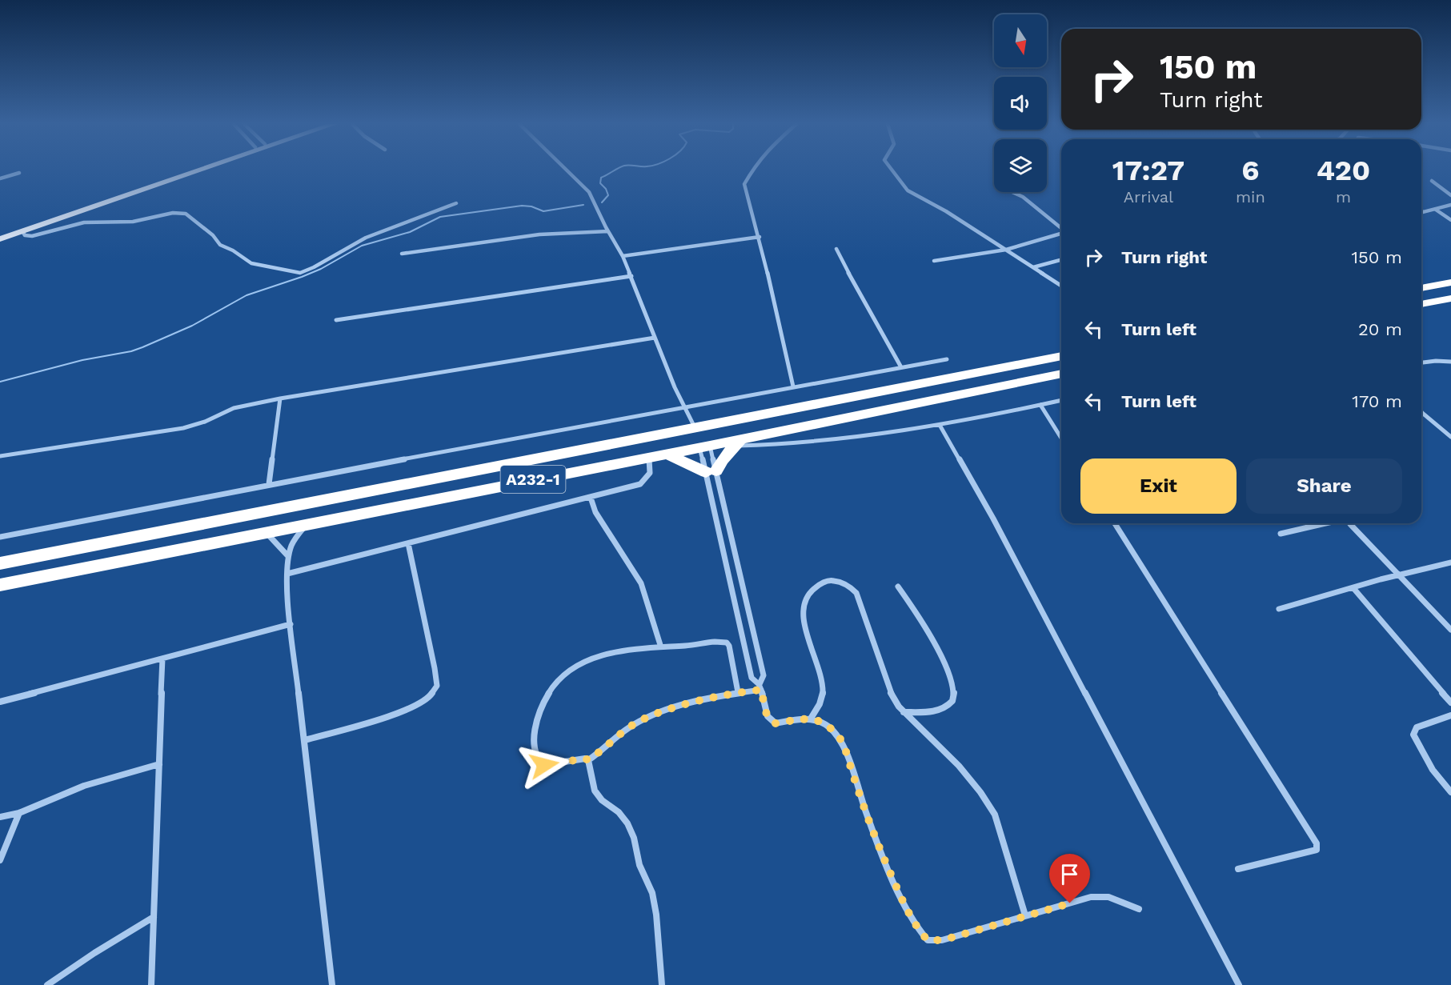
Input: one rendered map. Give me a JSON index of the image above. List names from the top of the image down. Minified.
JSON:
{"streets":{"highway":["A232-1"]},"north":"bottom","page":{"turn":["150 m","Turn right"],"eta":["17:27","Arrival","6","min","420","m"],"list":[{"name":"Turn right","value":"150 m"},{"name":"Turn left","value":"20 m"},{"name":"Turn left","value":"170 m"}],"buttons":["Exit","Share"]}}
